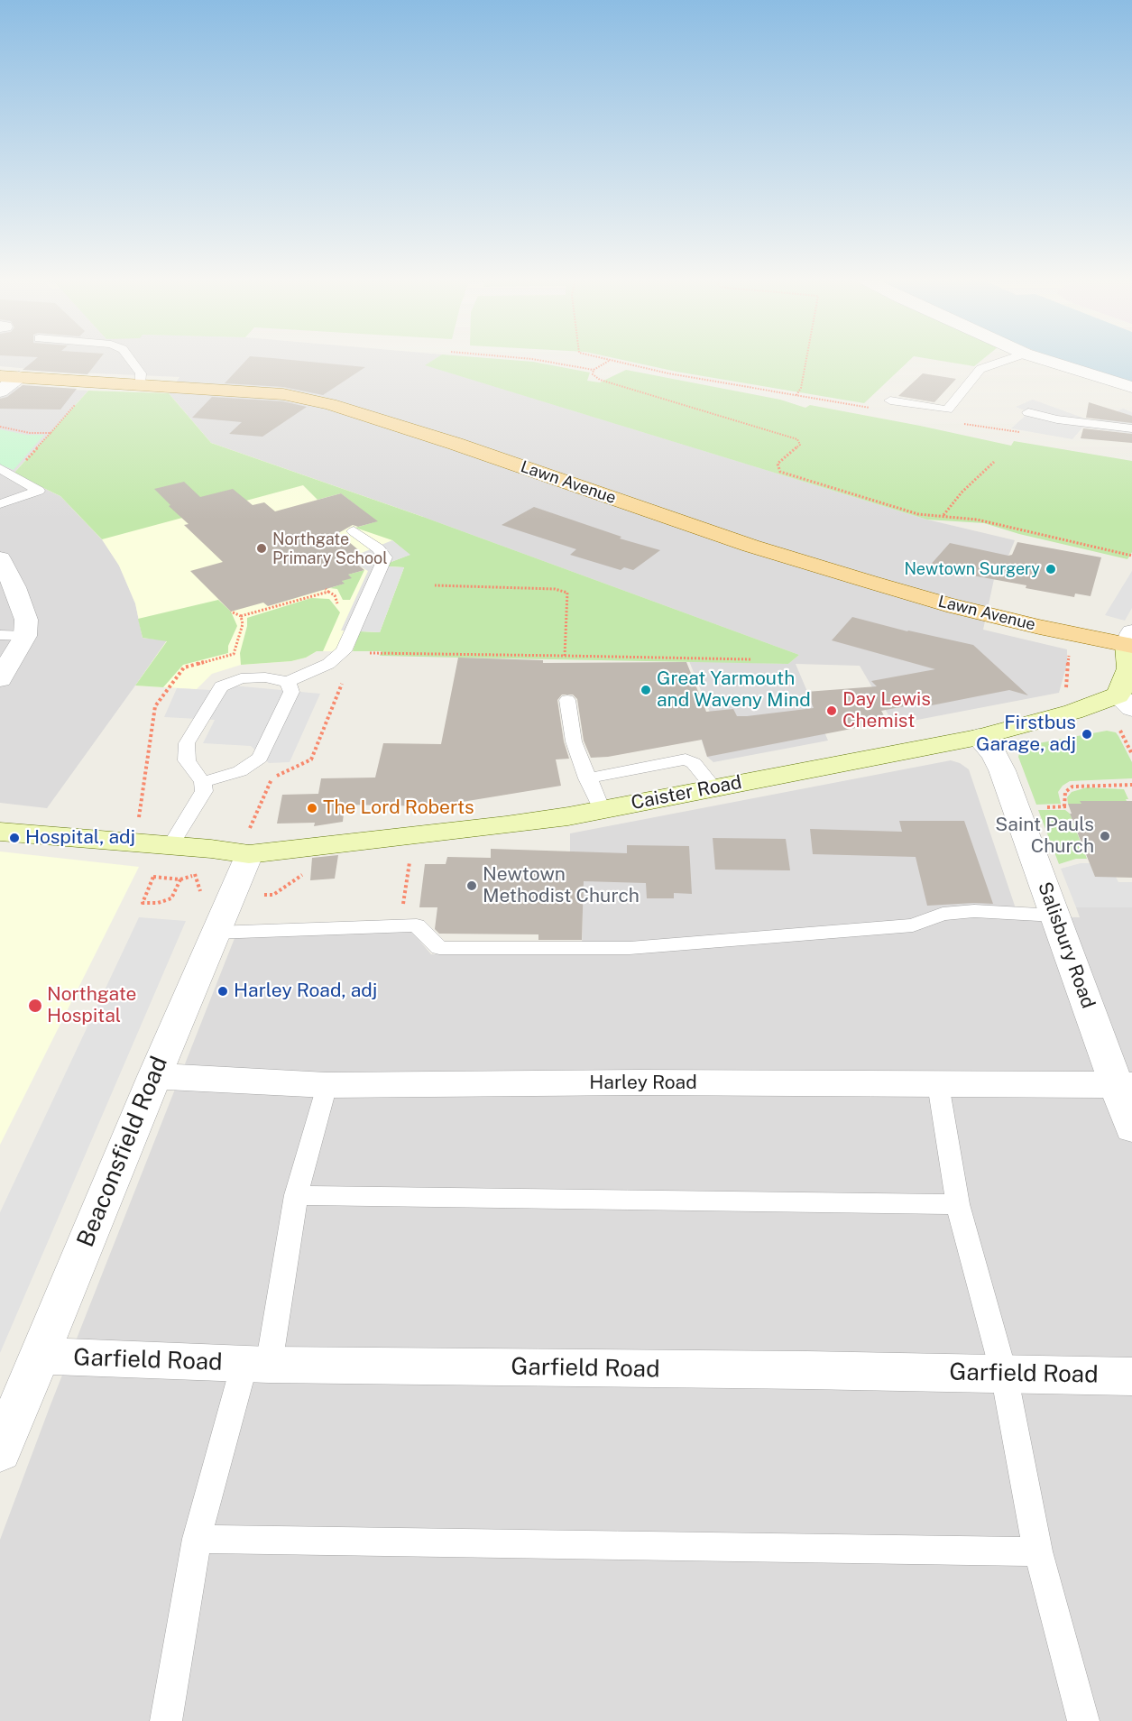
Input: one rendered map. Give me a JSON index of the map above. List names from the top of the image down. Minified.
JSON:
{"streets":{"main road":["Lawn Avenue"],"street":["Caister Road","Salisbury Road","Harley Road","Beaconsfield Road","Garfield Road"]},"crossings":[["Lawn Avenue","Caister Road"],["Caister Road","Salisbury Road"],["Caister Road","Beaconsfield Road"],["Salisbury Road","Harley Road"],["Harley Road","Beaconsfield Road"],["Beaconsfield Road","Garfield Road"]],"places":["Northgate Primary School","Newtown Surgery","Great Yarmouth and Waveny Mind","Day Lewis Chemist","Firstbus Garage, adj","The Lord Roberts","Saint Pauls Church","Hospital, adj","Newtown Methodist Church","Harley Road, adj","Northgate Hospital"]}
